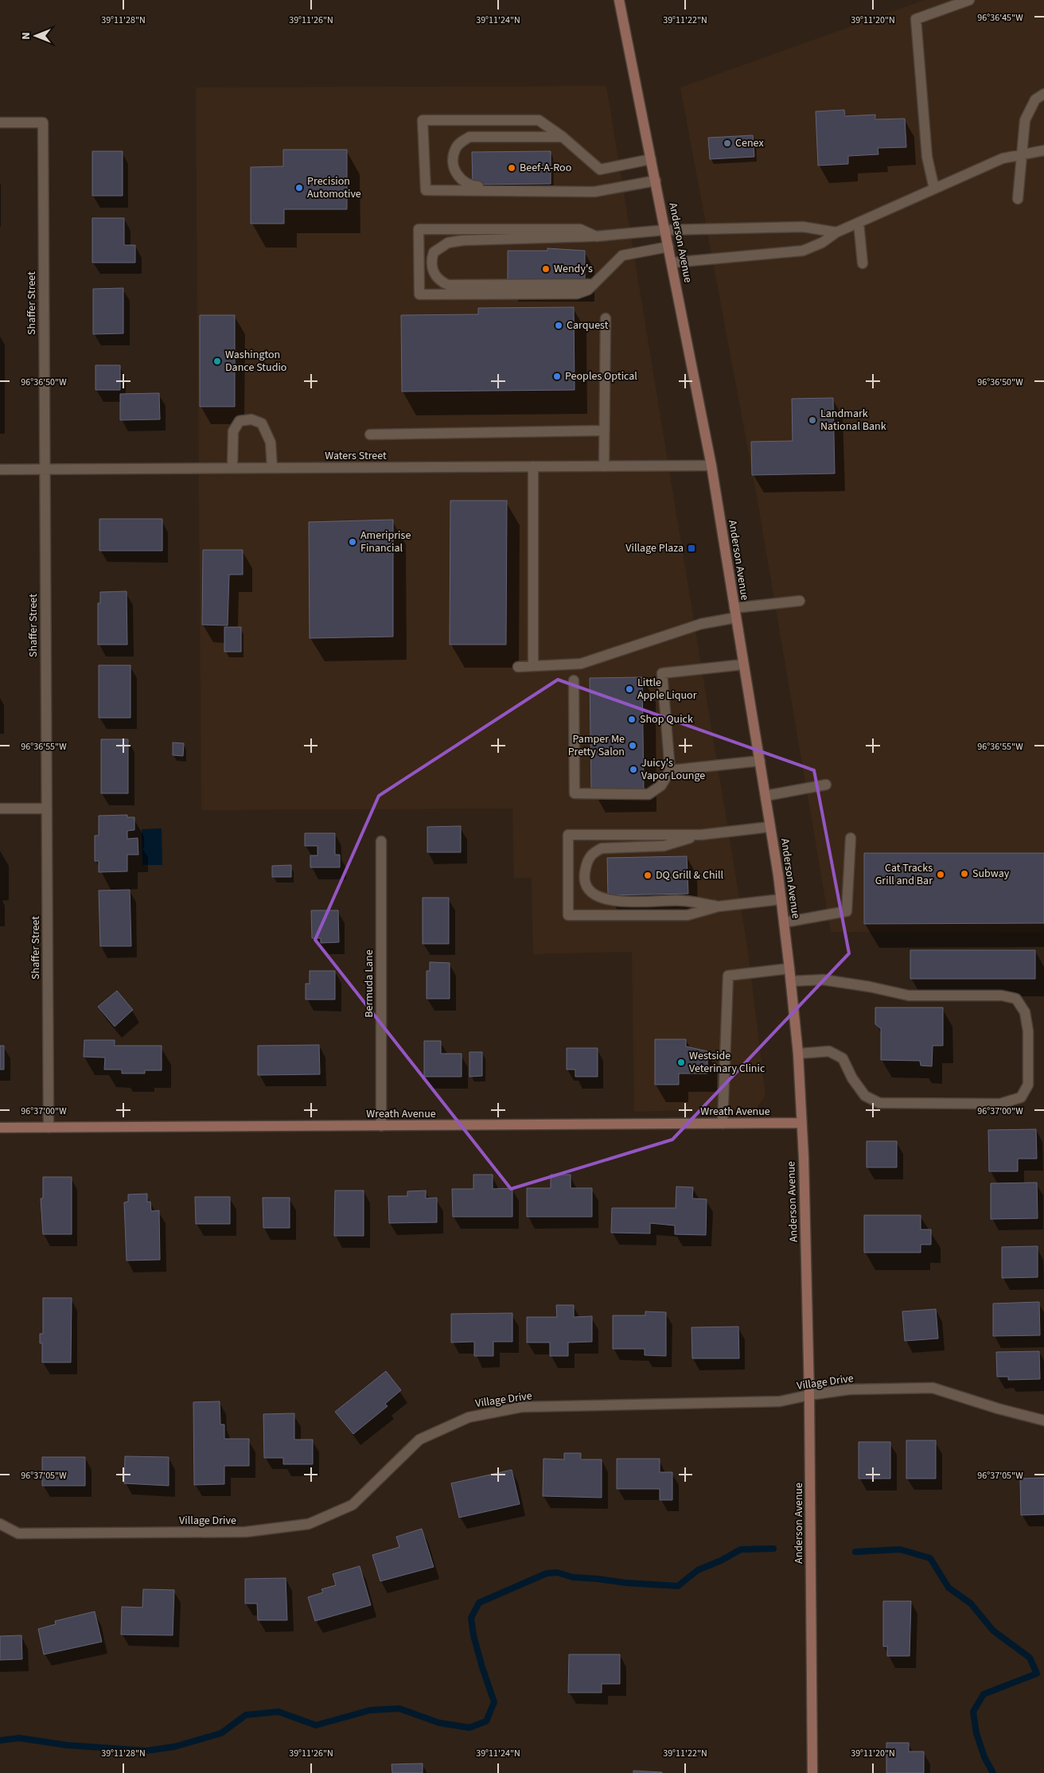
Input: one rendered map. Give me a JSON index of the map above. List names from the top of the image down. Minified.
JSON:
{"streets":{"main road":["Anderson Avenue","Wreath Avenue"],"street":["Shaffer Street","Waters Street","Bermuda Lane","Village Drive"]},"crossings":[["Anderson Avenue","Waters Street"],["Anderson Avenue","Wreath Avenue"],["Anderson Avenue","Village Drive"],["Shaffer Street","Waters Street"],["Shaffer Street","Wreath Avenue"],["Bermuda Lane","Wreath Avenue"]],"places":{"other":["Cenex","Beef-A-Roo","Precision Automotive","Wendy's","Carquest","Washington Dance Studio","Peoples Optical","Landmark National Bank","Ameriprise Financial","Little Apple Liquor","Shop Quick","Pamper Me Pretty Salon","Juicy's Vapor Lounge","Subway","Cat Tracks Grill and Bar","DQ Grill & Chill","Westside Veterinary Clinic"],"transit":["Village Plaza"]},"north":"left","coordinates":["96°36'45\"W","39°11'28\"N","39°11'26\"N","39°11'24\"N","39°11'22\"N","39°11'20\"N","96°36'50\"W","96°36'55\"W","96°37'00\"W","96°37'05\"W"]}
